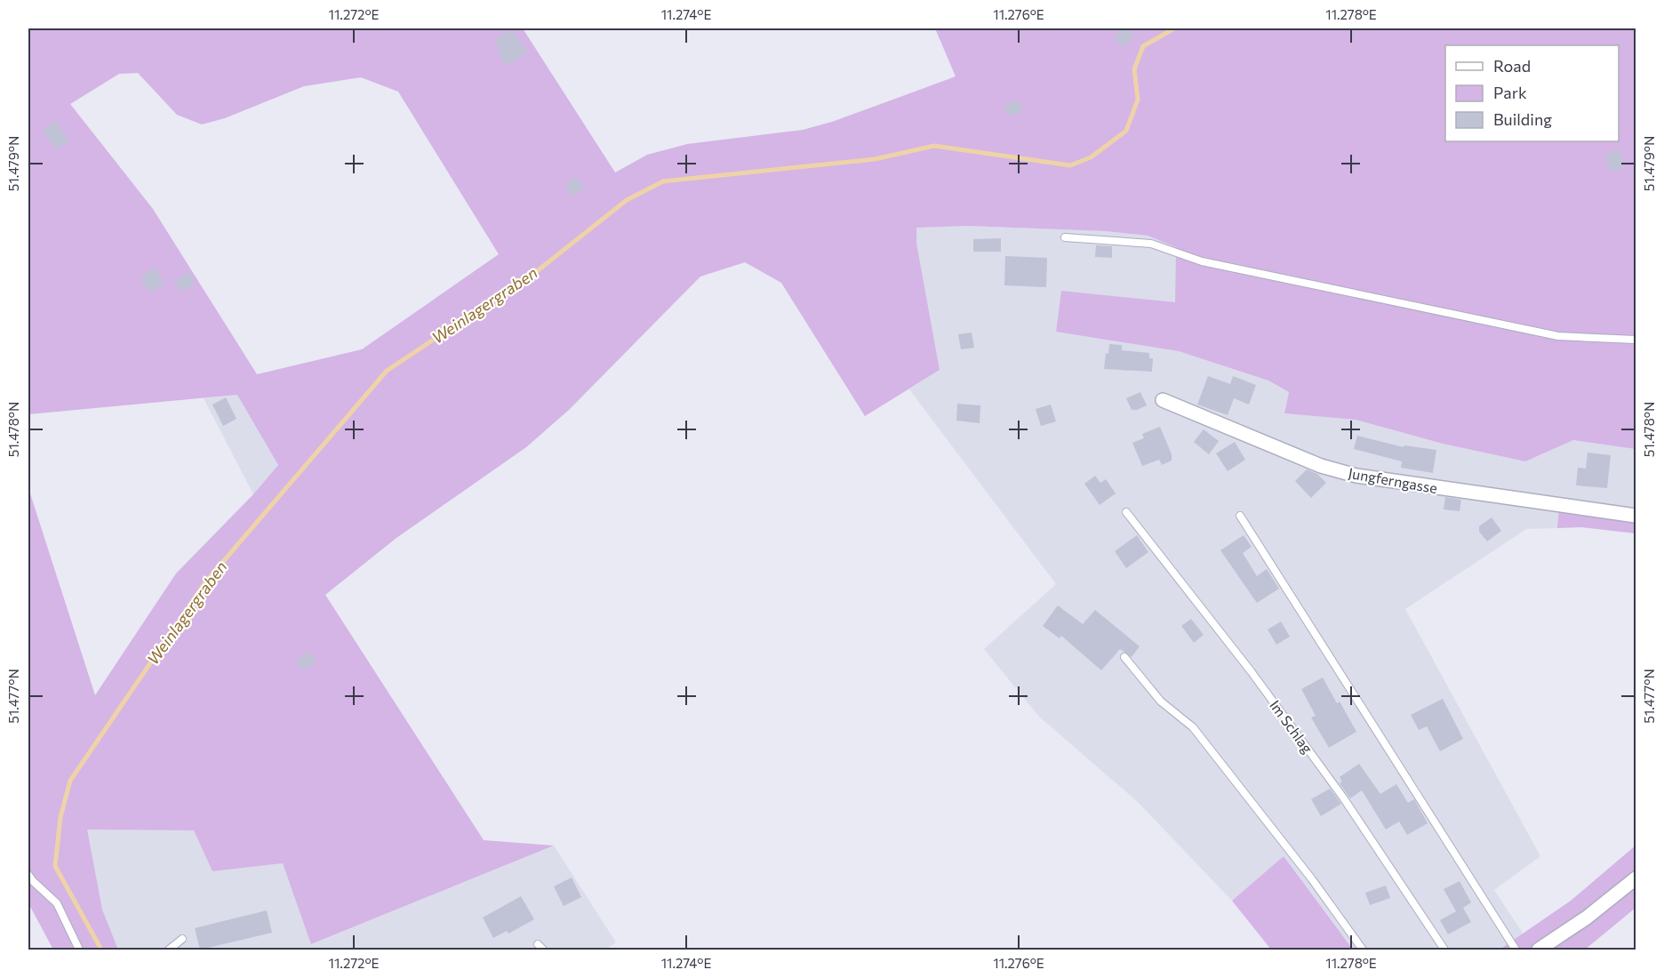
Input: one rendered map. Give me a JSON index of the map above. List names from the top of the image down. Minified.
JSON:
{"streets":{"street":["Jungferngasse"],"lane":["Im Schlag"]},"water":["Weinlagergraben"],"legend":["Road","Park","Building"],"coordinates":["11.272°E","11.274°E","11.276°E","11.278°E","51.479°N","51.478°N","51.477°N"]}
